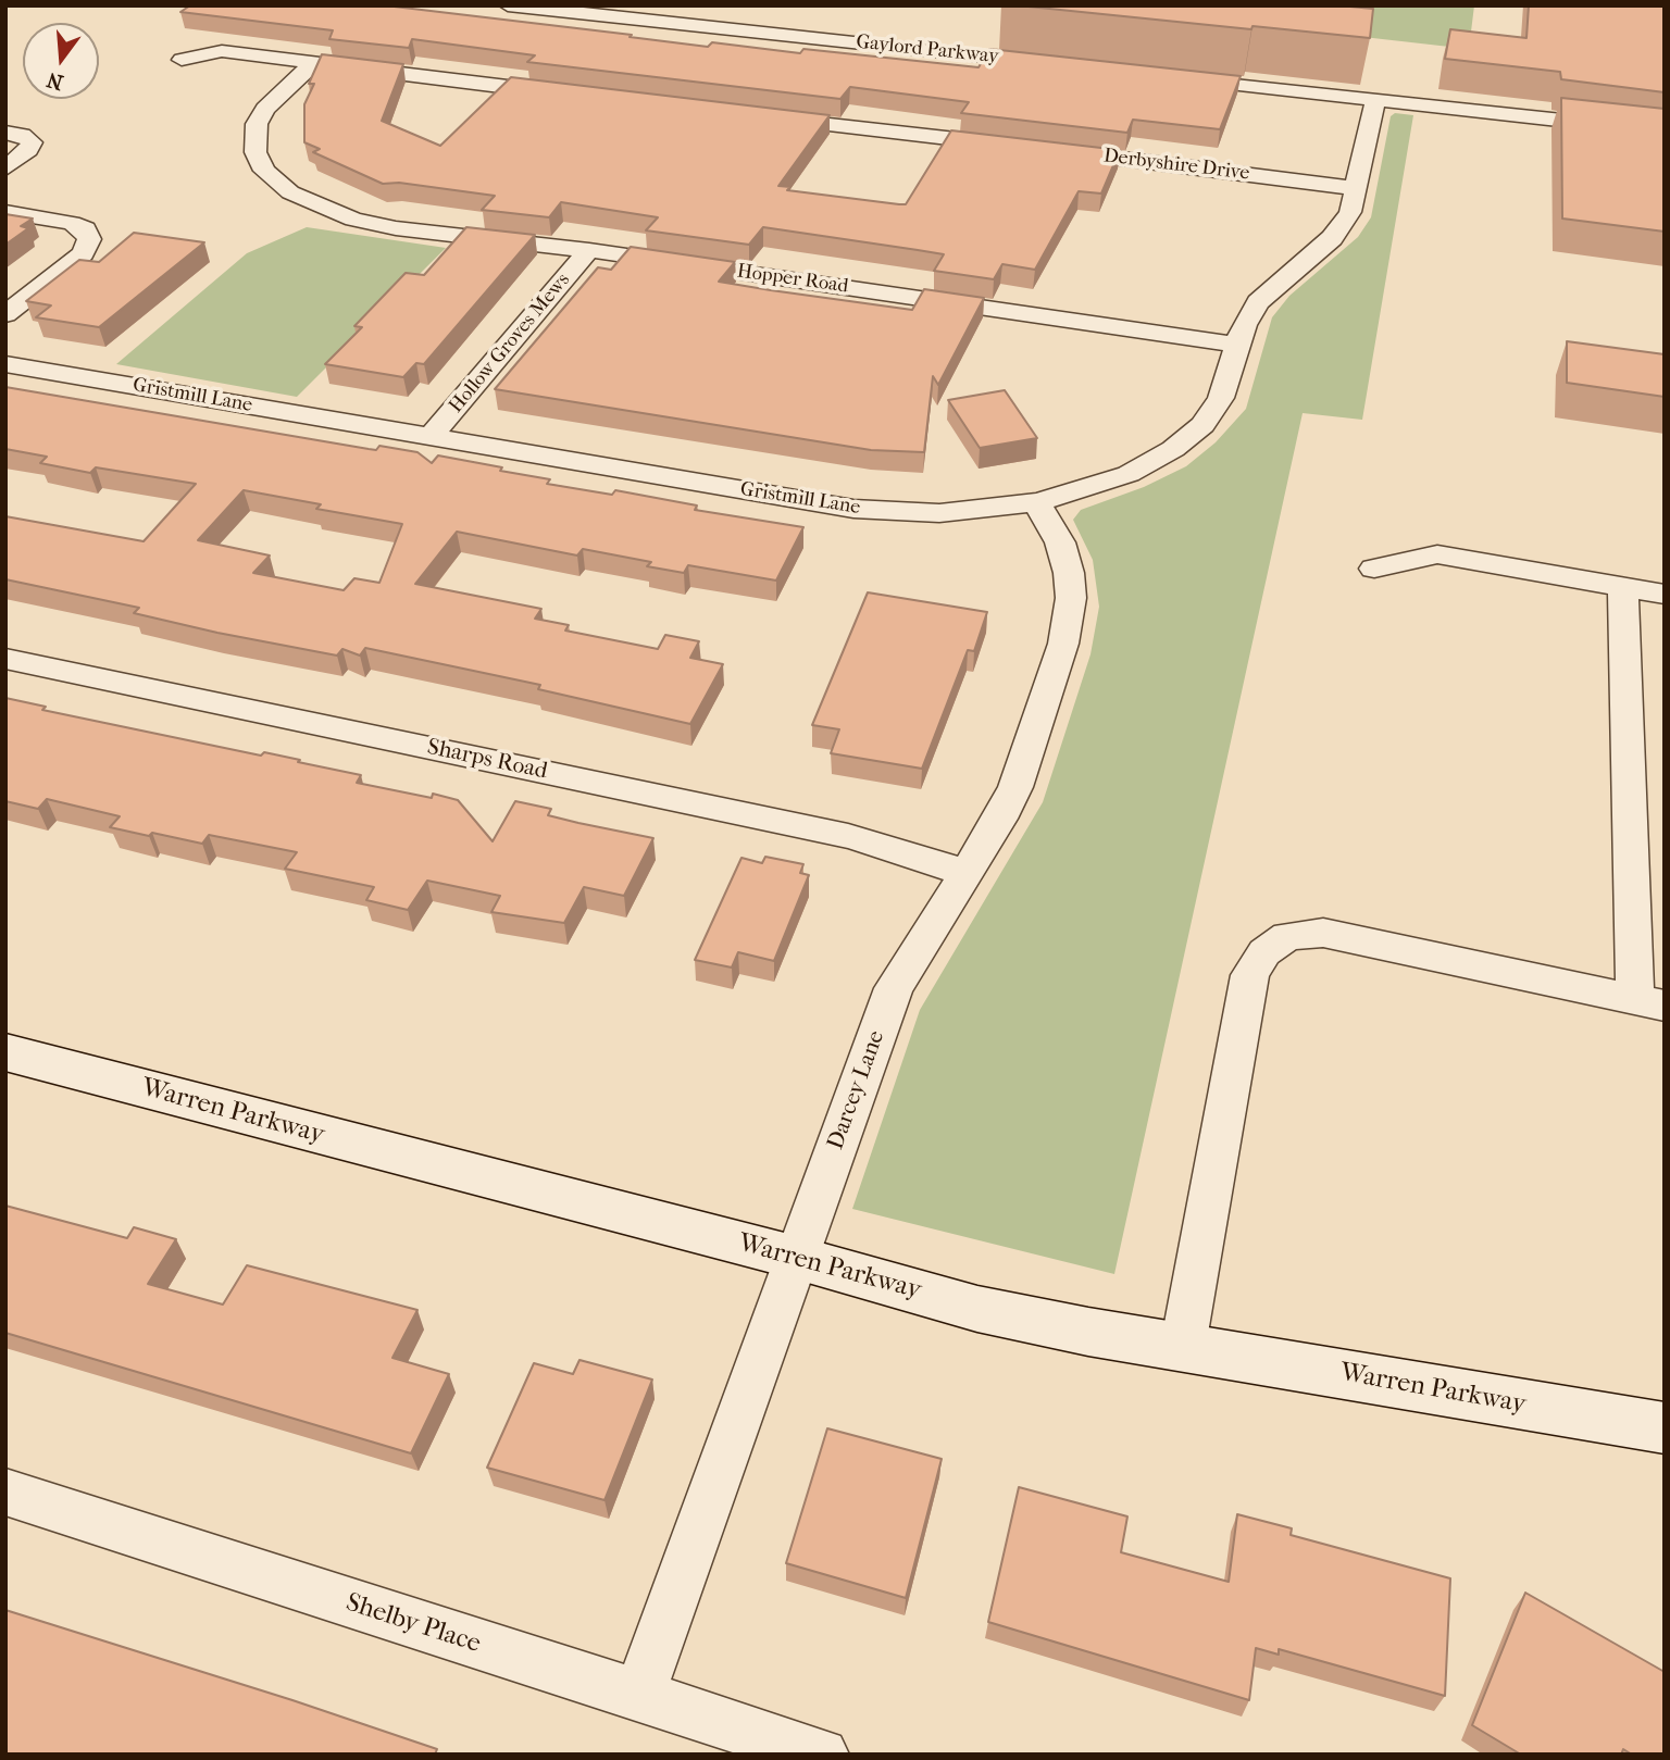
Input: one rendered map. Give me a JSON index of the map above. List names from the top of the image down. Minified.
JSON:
{"streets":{"main road":["Warren Parkway"],"street":["Gaylord Parkway","Derbyshire Drive","Hopper Road","Hollow Groves Mews","Gristmill Lane","Sharps Road","Darcey Lane","Shelby Place"]},"crossings":[["Derbyshire Drive","Gristmill Lane"],["Hopper Road","Hollow Groves Mews"],["Hopper Road","Gristmill Lane"],["Hollow Groves Mews","Gristmill Lane"],["Gristmill Lane","Darcey Lane"],["Sharps Road","Darcey Lane"],["Darcey Lane","Warren Parkway"],["Darcey Lane","Shelby Place"]],"north":"bottom"}
